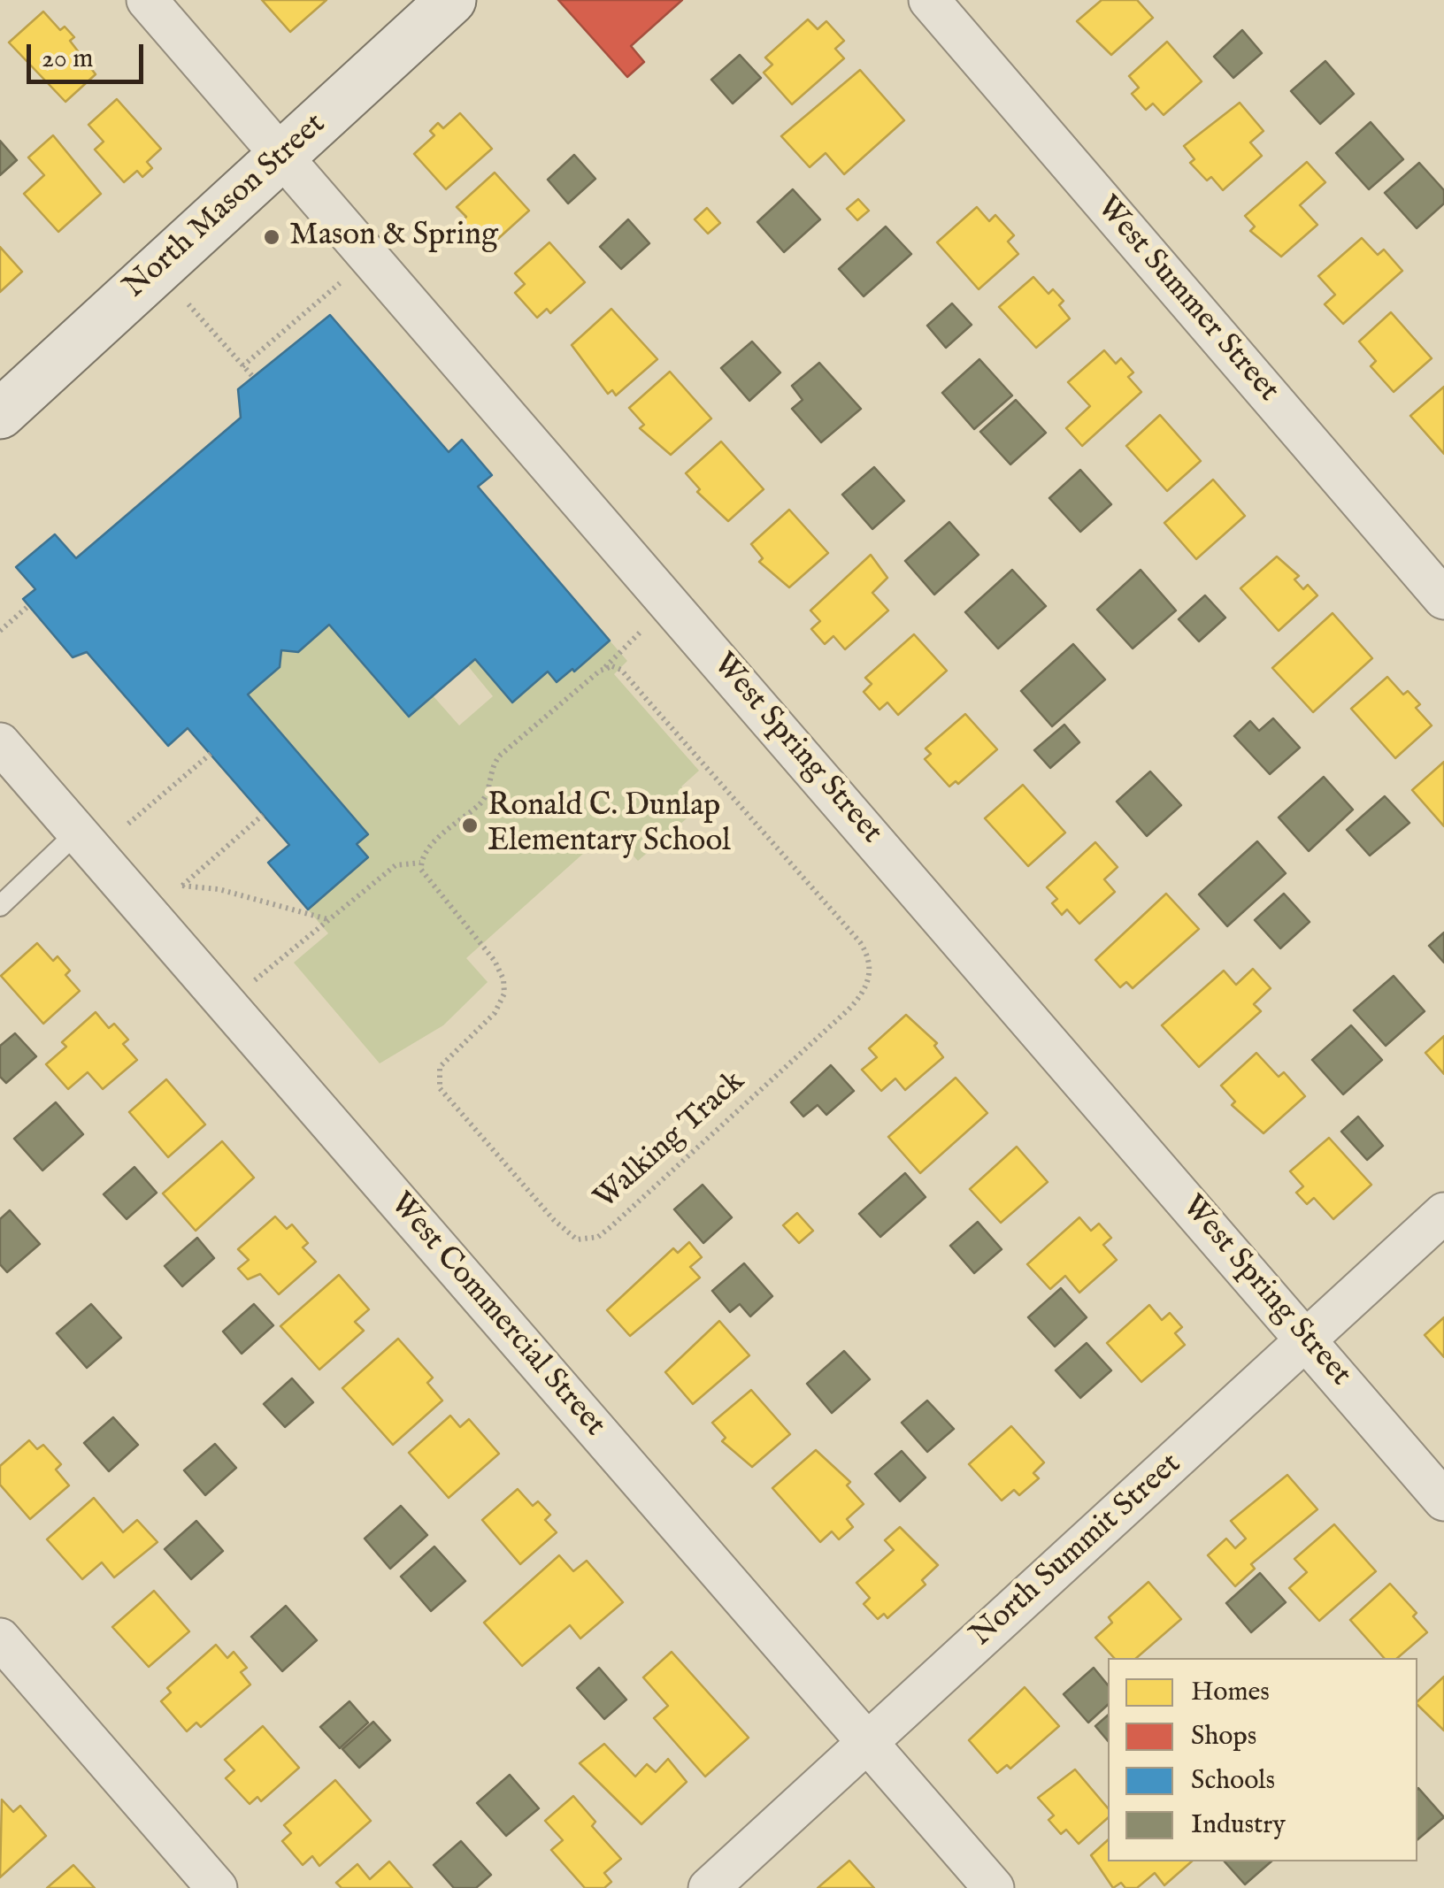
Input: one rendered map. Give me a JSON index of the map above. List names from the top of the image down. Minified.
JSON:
{"streets":{"main road":["North Mason Street"],"street":["West Summer Street","West Spring Street","West Commercial Street","North Summit Street"],"path":["Walking Track"]},"crossings":[["North Mason Street","West Spring Street"],["West Spring Street","North Summit Street"],["West Commercial Street","North Summit Street"]],"places":["Mason & Spring","Ronald C. Dunlap Elementary School"],"legend":["Homes","Shops","Schools","Industry"],"scale_bar":"20 m"}
